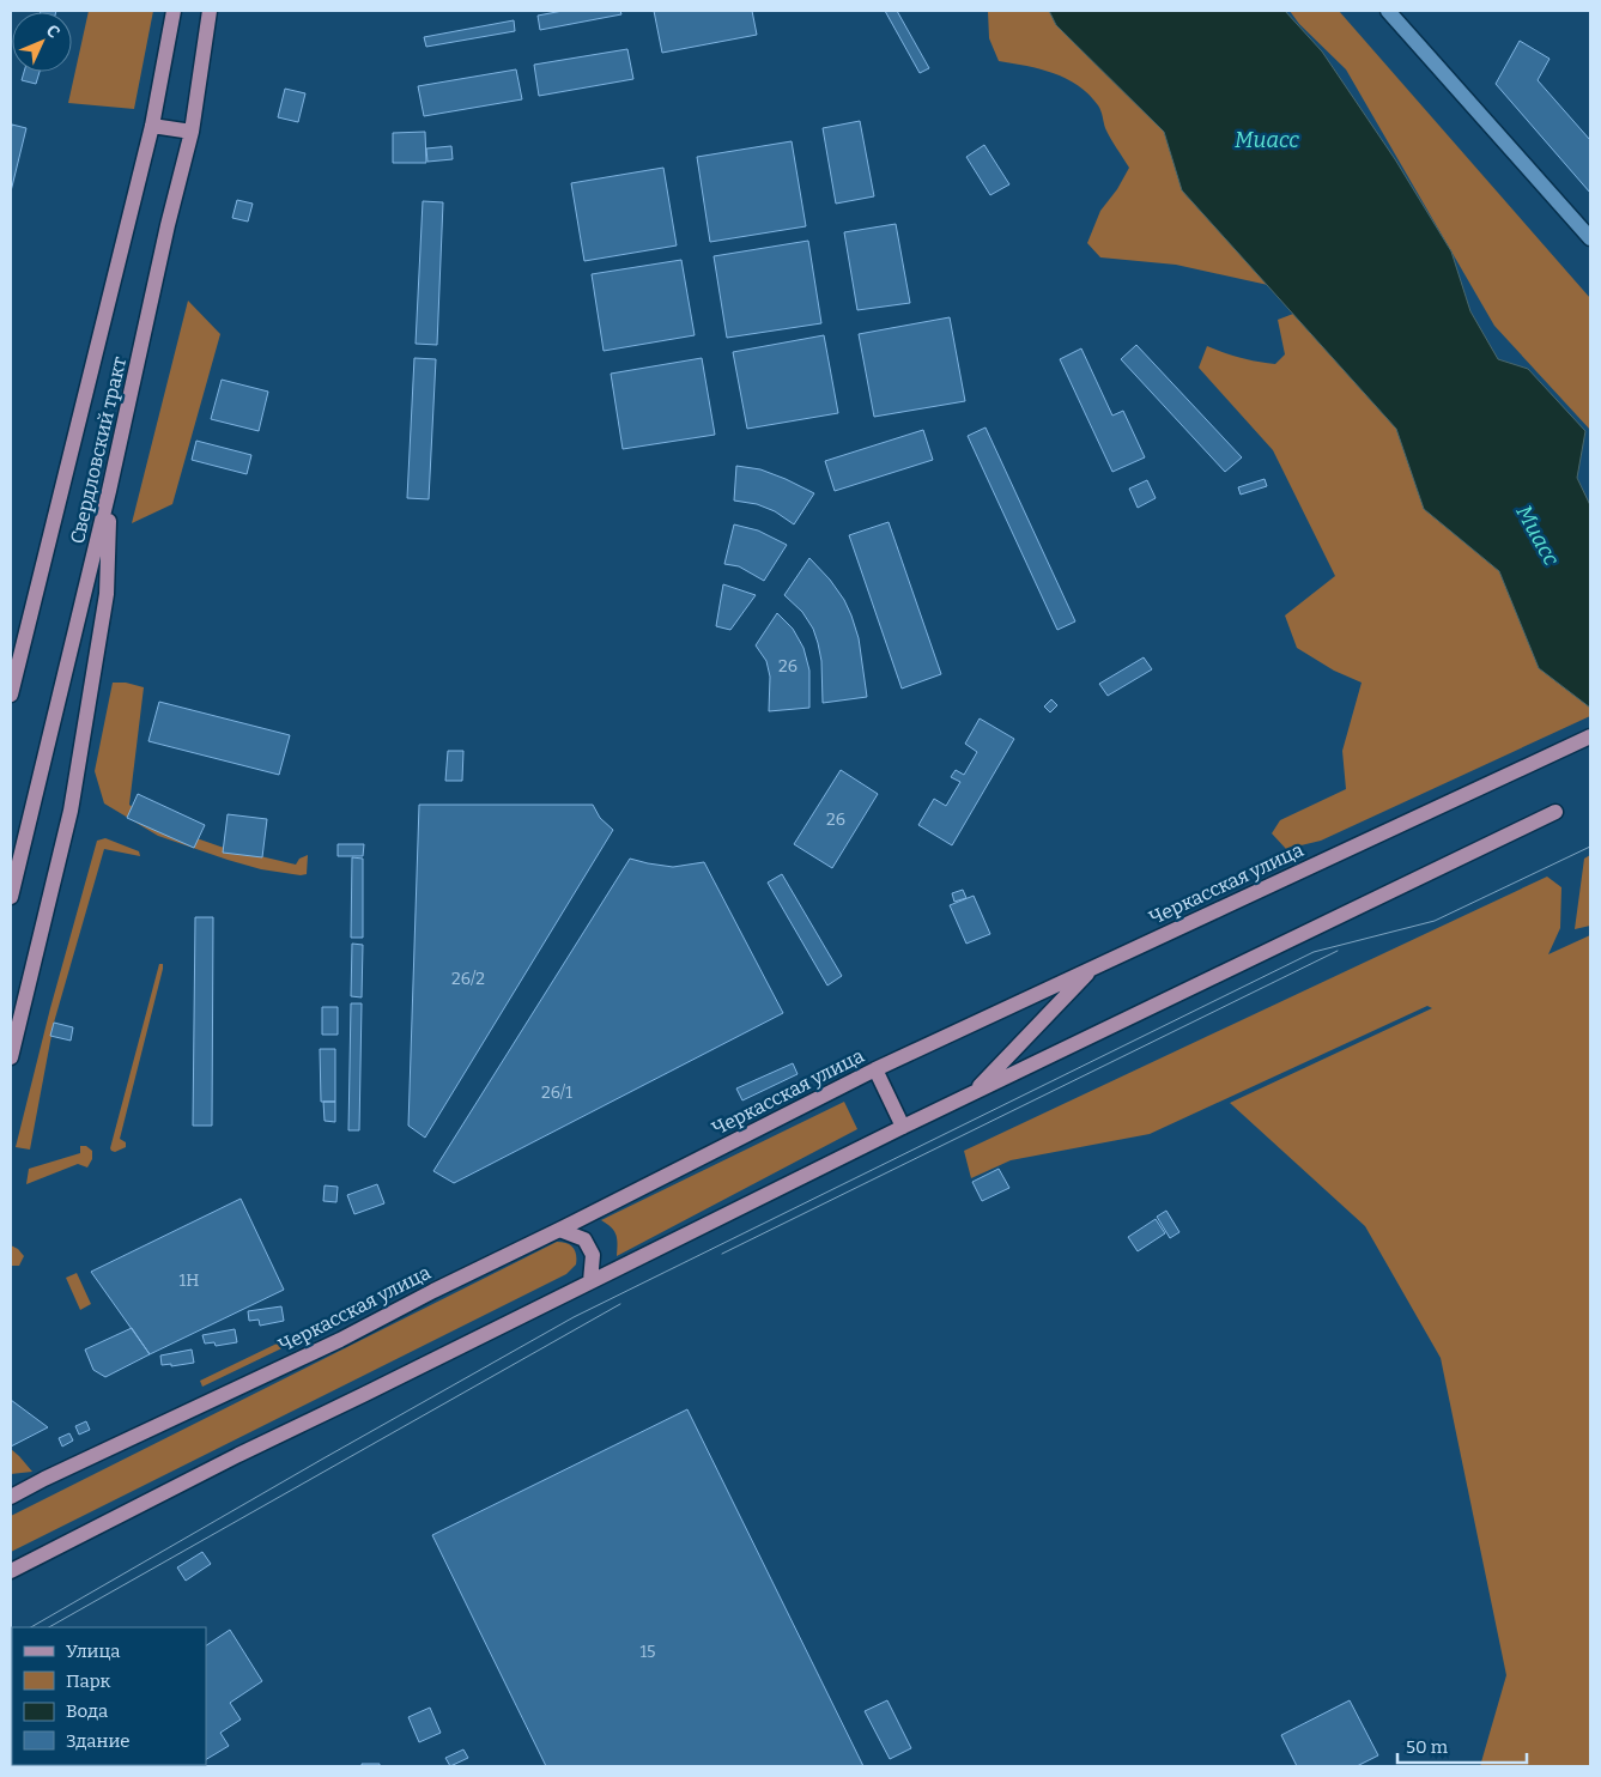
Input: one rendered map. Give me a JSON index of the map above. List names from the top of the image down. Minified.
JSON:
{"streets":{"main road":["Свердловский тракт","Черкасская улица"]},"water":["Миасс"],"house_numbers":["26","26","26/2","26/1","1Н","15"],"legend":["Улица","Парк","Вода","Здание"],"scale_bar":"50 m","north":"top right"}
